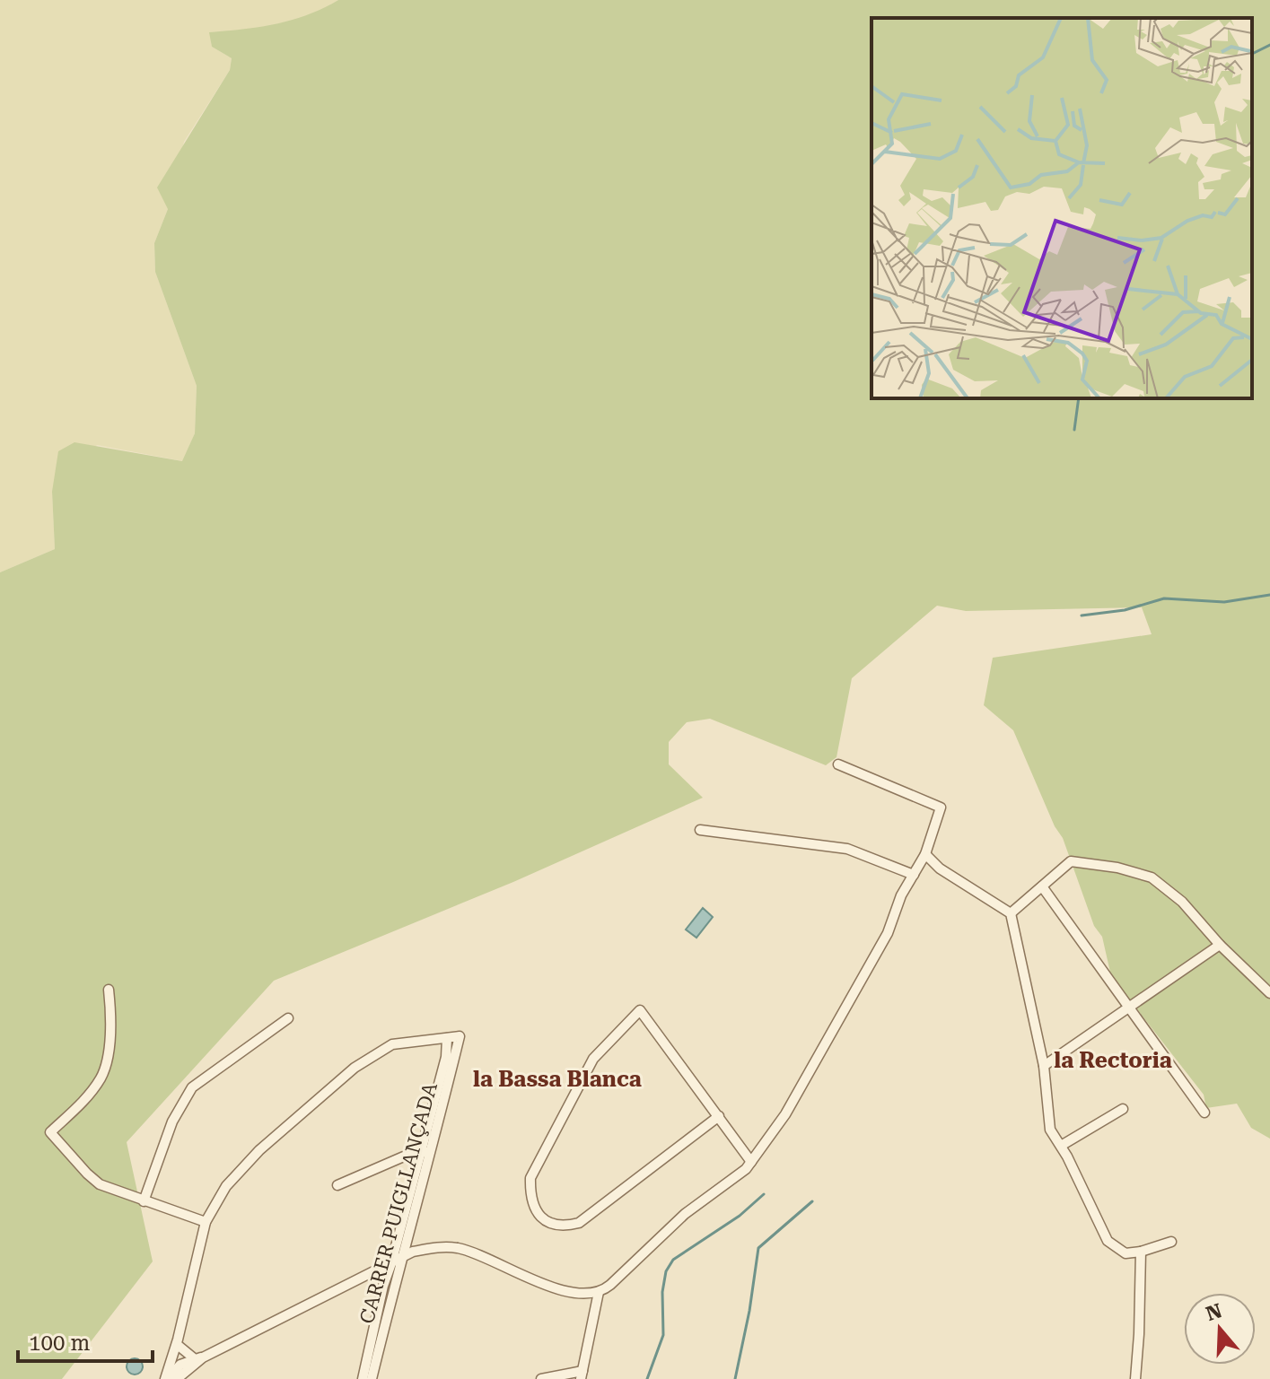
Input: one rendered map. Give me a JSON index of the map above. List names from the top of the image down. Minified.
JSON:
{"streets":{"street":["CARRER PUIGLLANÇADA"]},"districts":["la Rectoria","la Bassa Blanca"],"scale_bar":"100 m","north":"top"}
